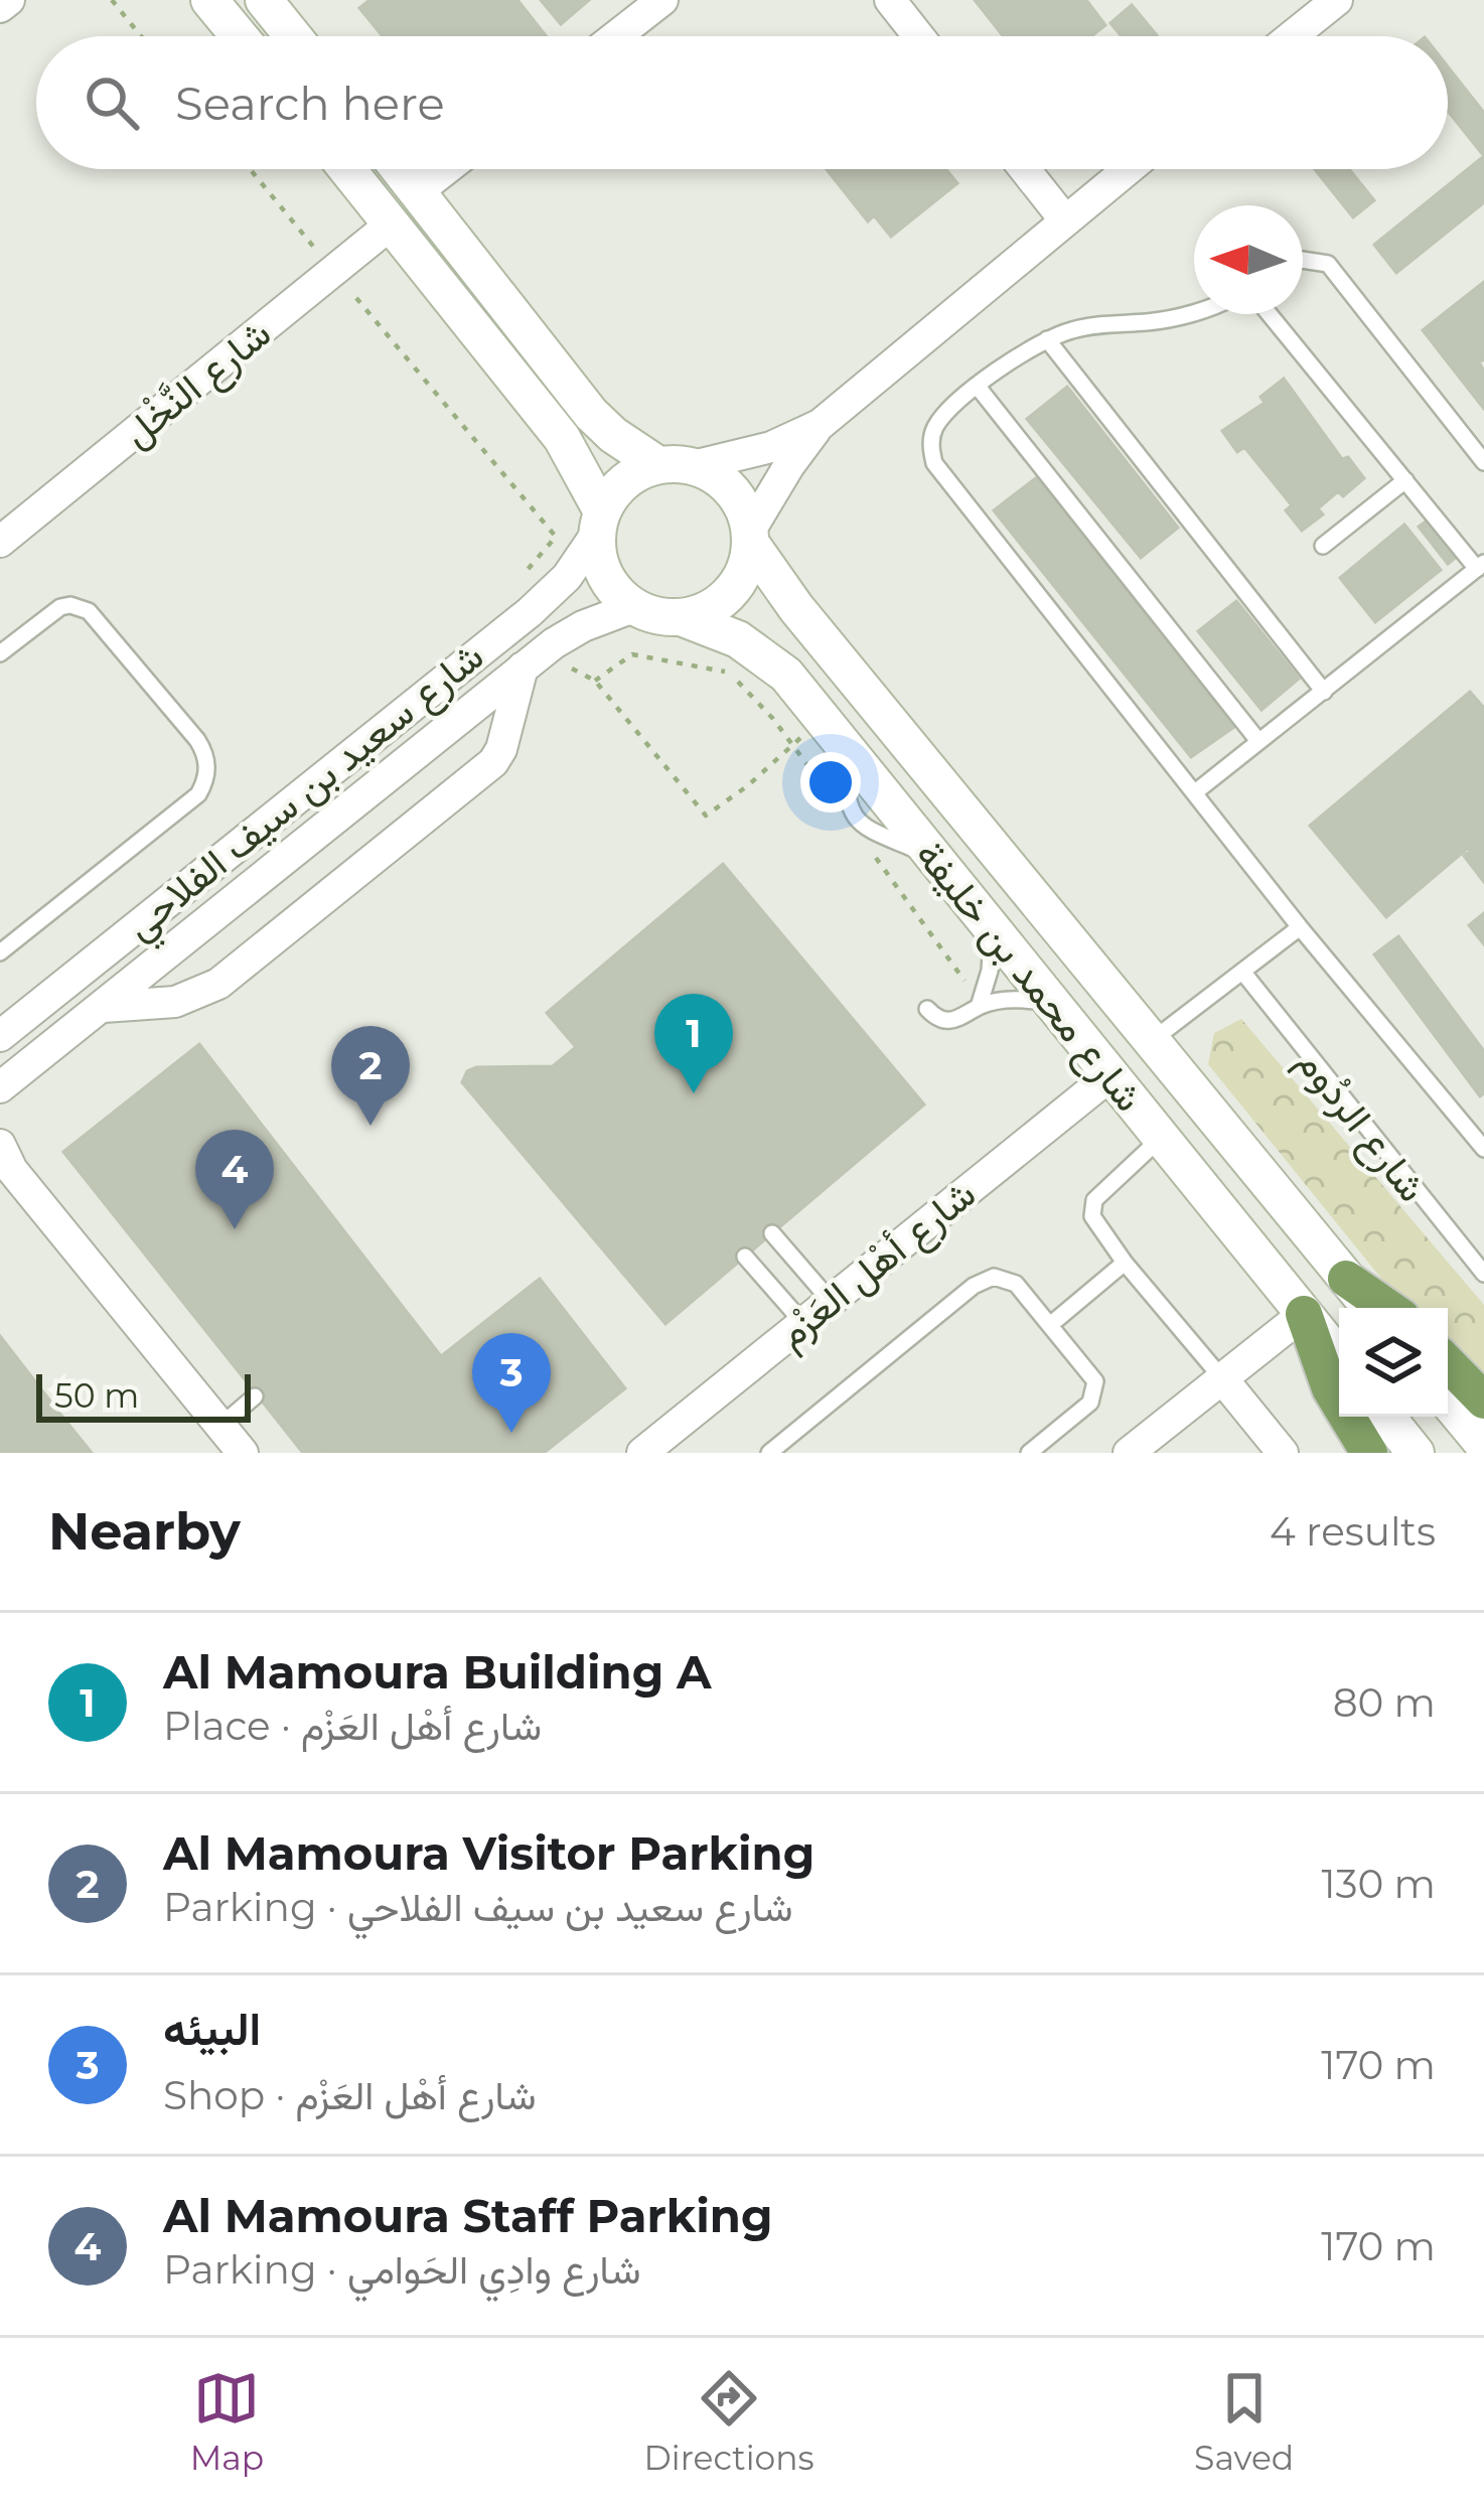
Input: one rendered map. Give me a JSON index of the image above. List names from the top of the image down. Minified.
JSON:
{"streets":{"main road":["شارع محمد بن خليفة"],"street":["شارع النَّخْل","شارع سعيد بن سيف الفلاحي","شارع أهْل العَزْم"],"lane":["شارع الردُوم"]},"crossings":[["شارع سعيد بن سيف الفلاحي","شارع محمد بن خليفة"],["شارع محمد بن خليفة","شارع أهْل العَزْم"]],"scale_bar":"50 m","north":"left","page":{"search":"Search here","pins":["1","2","4","3"],"scale":"50 m","heading":["Nearby","4 results"],"list":[{"mark":"1","name":"Al Mamoura Building A","note":"Place · شارع أهْل العَزْم","value":"80 m"},{"mark":"2","name":"Al Mamoura Visitor Parking","note":"Parking · شارع سعيد بن سيف الفلاحي","value":"130 m"},{"mark":"3","name":"البيئه","note":"Shop · شارع أهْل العَزْم","value":"170 m"},{"mark":"4","name":"Al Mamoura Staff Parking","note":"Parking · شارع وادِي الحَوامي","value":"170 m"}],"nav":["Map","Directions","Saved"]}}
